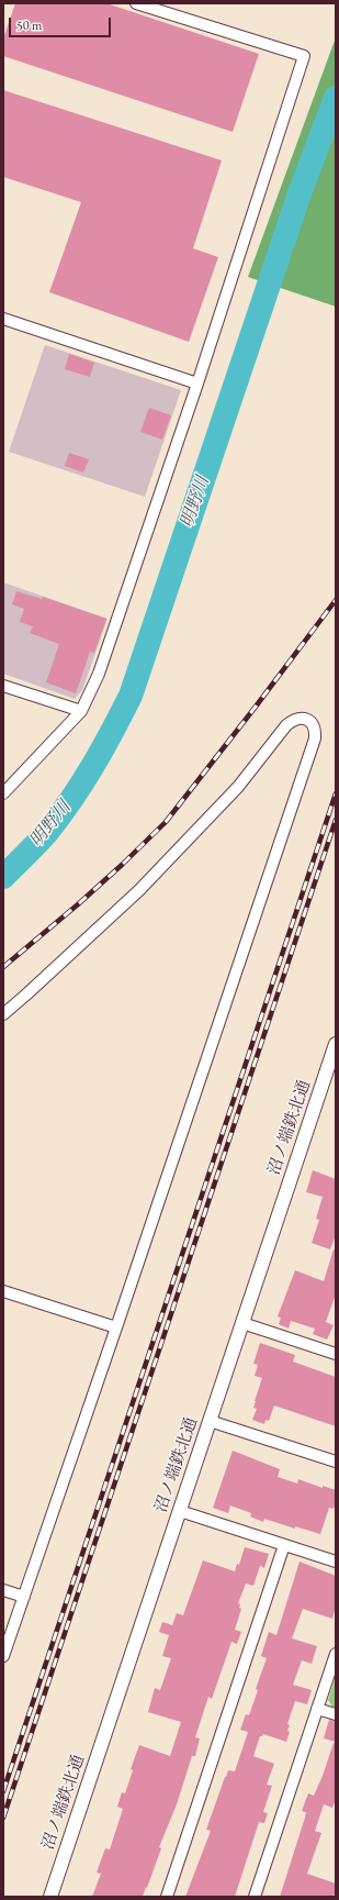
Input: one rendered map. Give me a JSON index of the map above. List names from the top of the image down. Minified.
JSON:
{"streets":{"street":["沼ノ端鉄北通"]},"water":["明野川"],"scale_bar":"50 m"}
